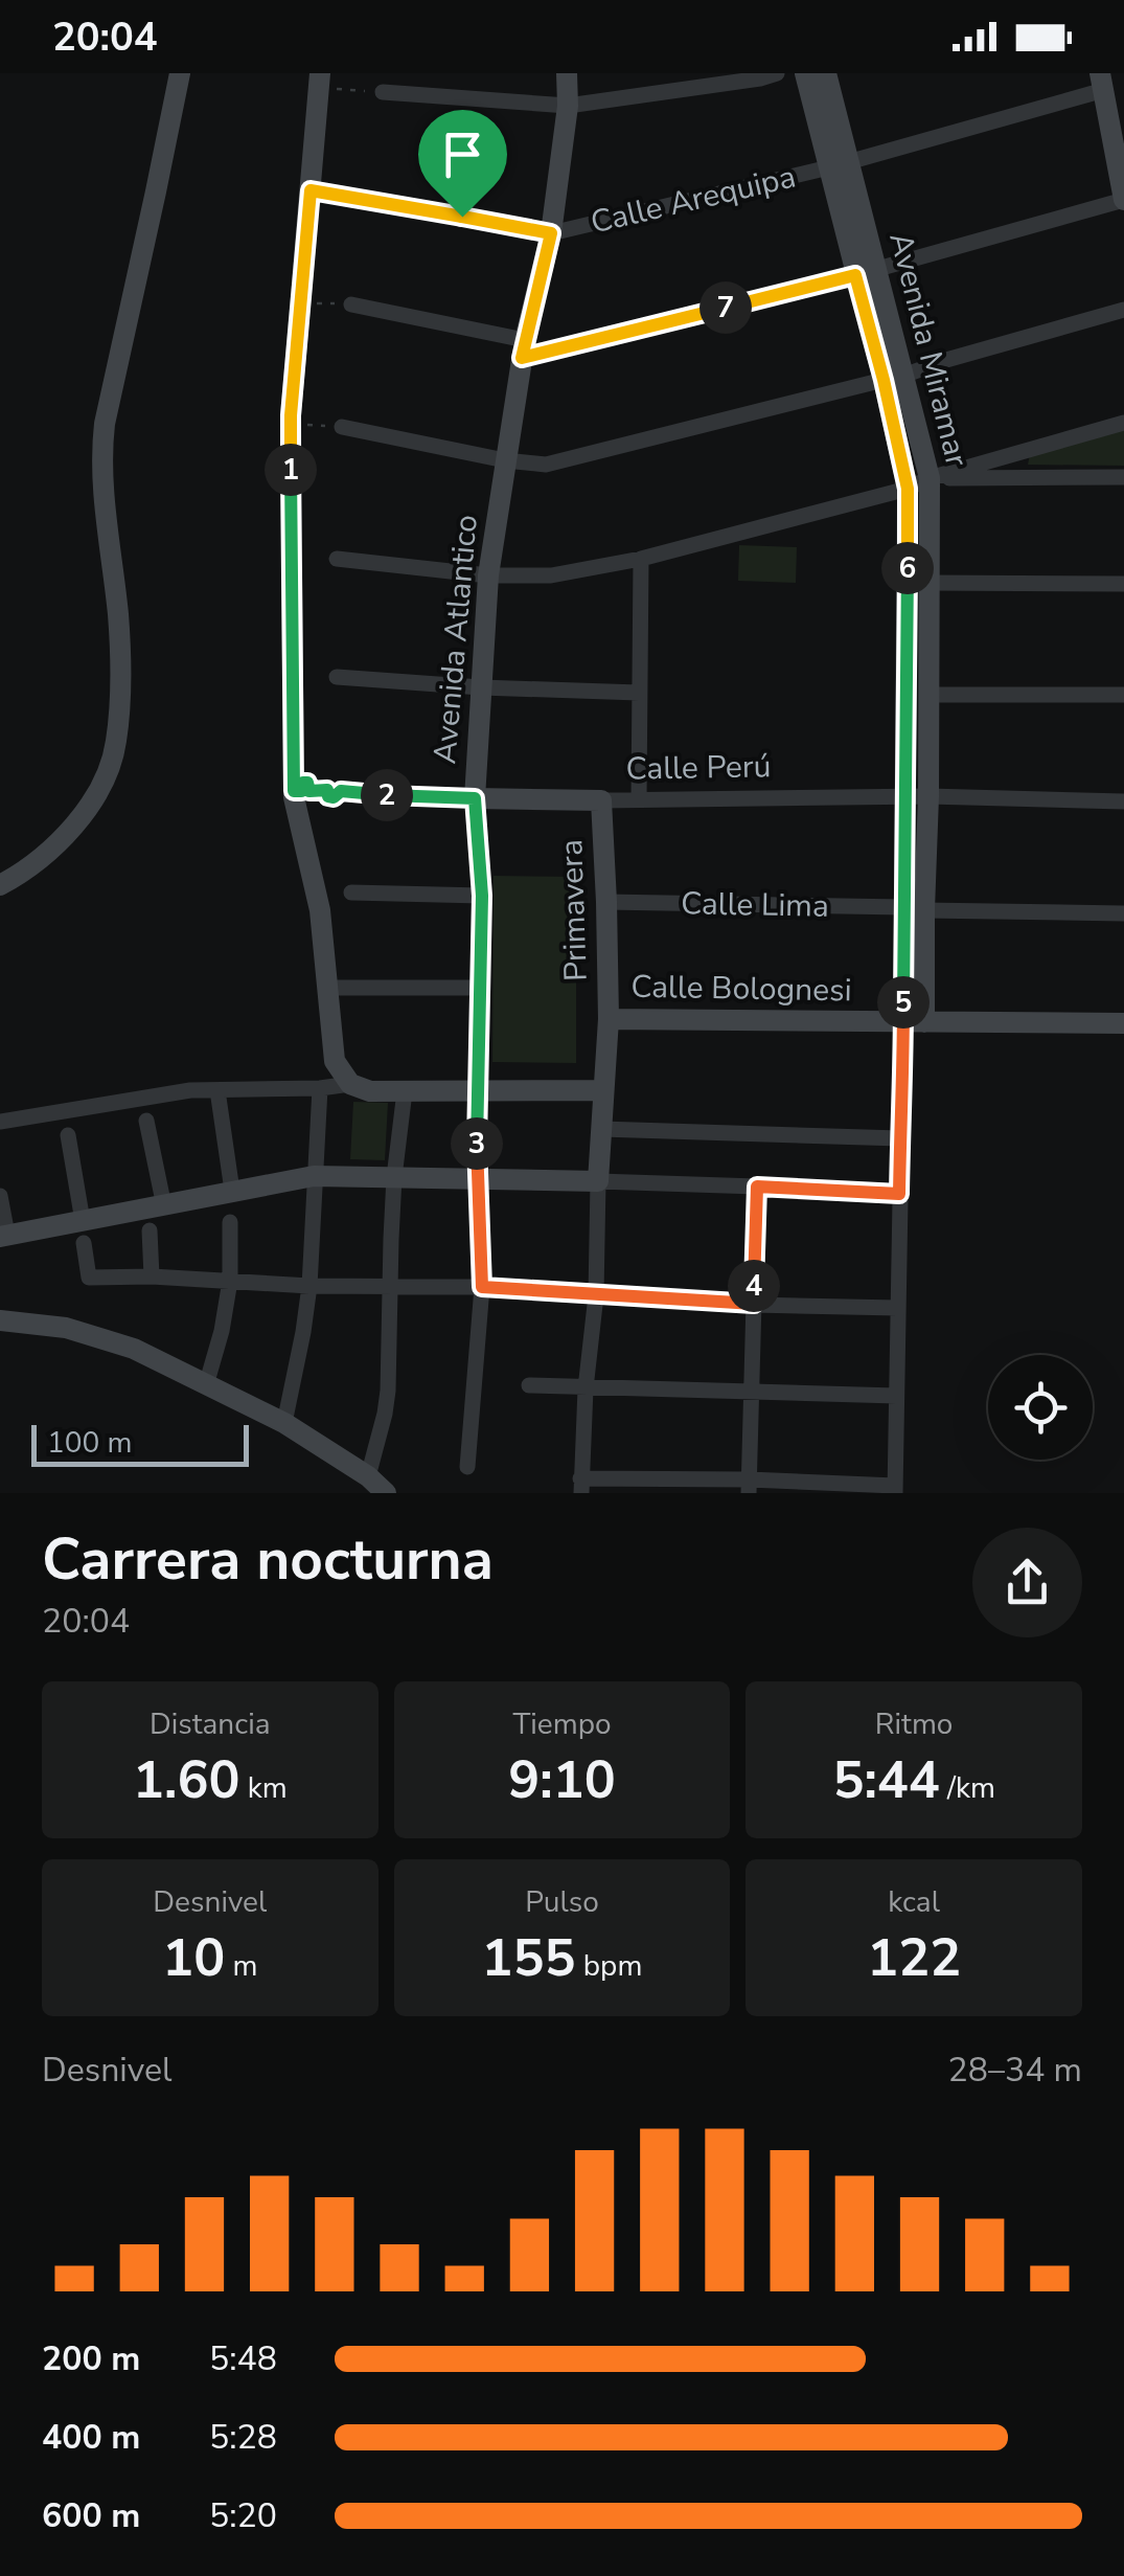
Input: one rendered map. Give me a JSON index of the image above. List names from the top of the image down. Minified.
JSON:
{"streets":{"main road":["Avenida Miramar","Avenida Atlantico","Calle Perú","Primavera","Calle Bolognesi"],"street":["Calle Arequipa","Calle Lima"]},"crossings":[["Calle Arequipa","Avenida Miramar"],["Calle Arequipa","Avenida Atlantico"],["Avenida Miramar","Calle Perú"],["Avenida Miramar","Calle Lima"],["Avenida Miramar","Calle Bolognesi"],["Avenida Atlantico","Calle Perú"],["Calle Perú","Primavera"],["Calle Lima","Primavera"],["Primavera","Calle Bolognesi"]],"scale_bar":"100 m","page":{"status":"20:04","pins":["7","1","6","2","5","3","4"],"scale":"100 m","heading":["Carrera nocturna","20:04"],"stats":[["Distancia","1.60 km"],["Tiempo","9:10"],["Ritmo","5:44 /km"],["Desnivel","10 m"],["Pulso","155 bpm"],["kcal","122"]],"chart":["Desnivel","28–34 m"],"list":[{"name":"200 m","note":"5:48"},{"name":"400 m","note":"5:28"},{"name":"600 m","note":"5:20"}]}}
